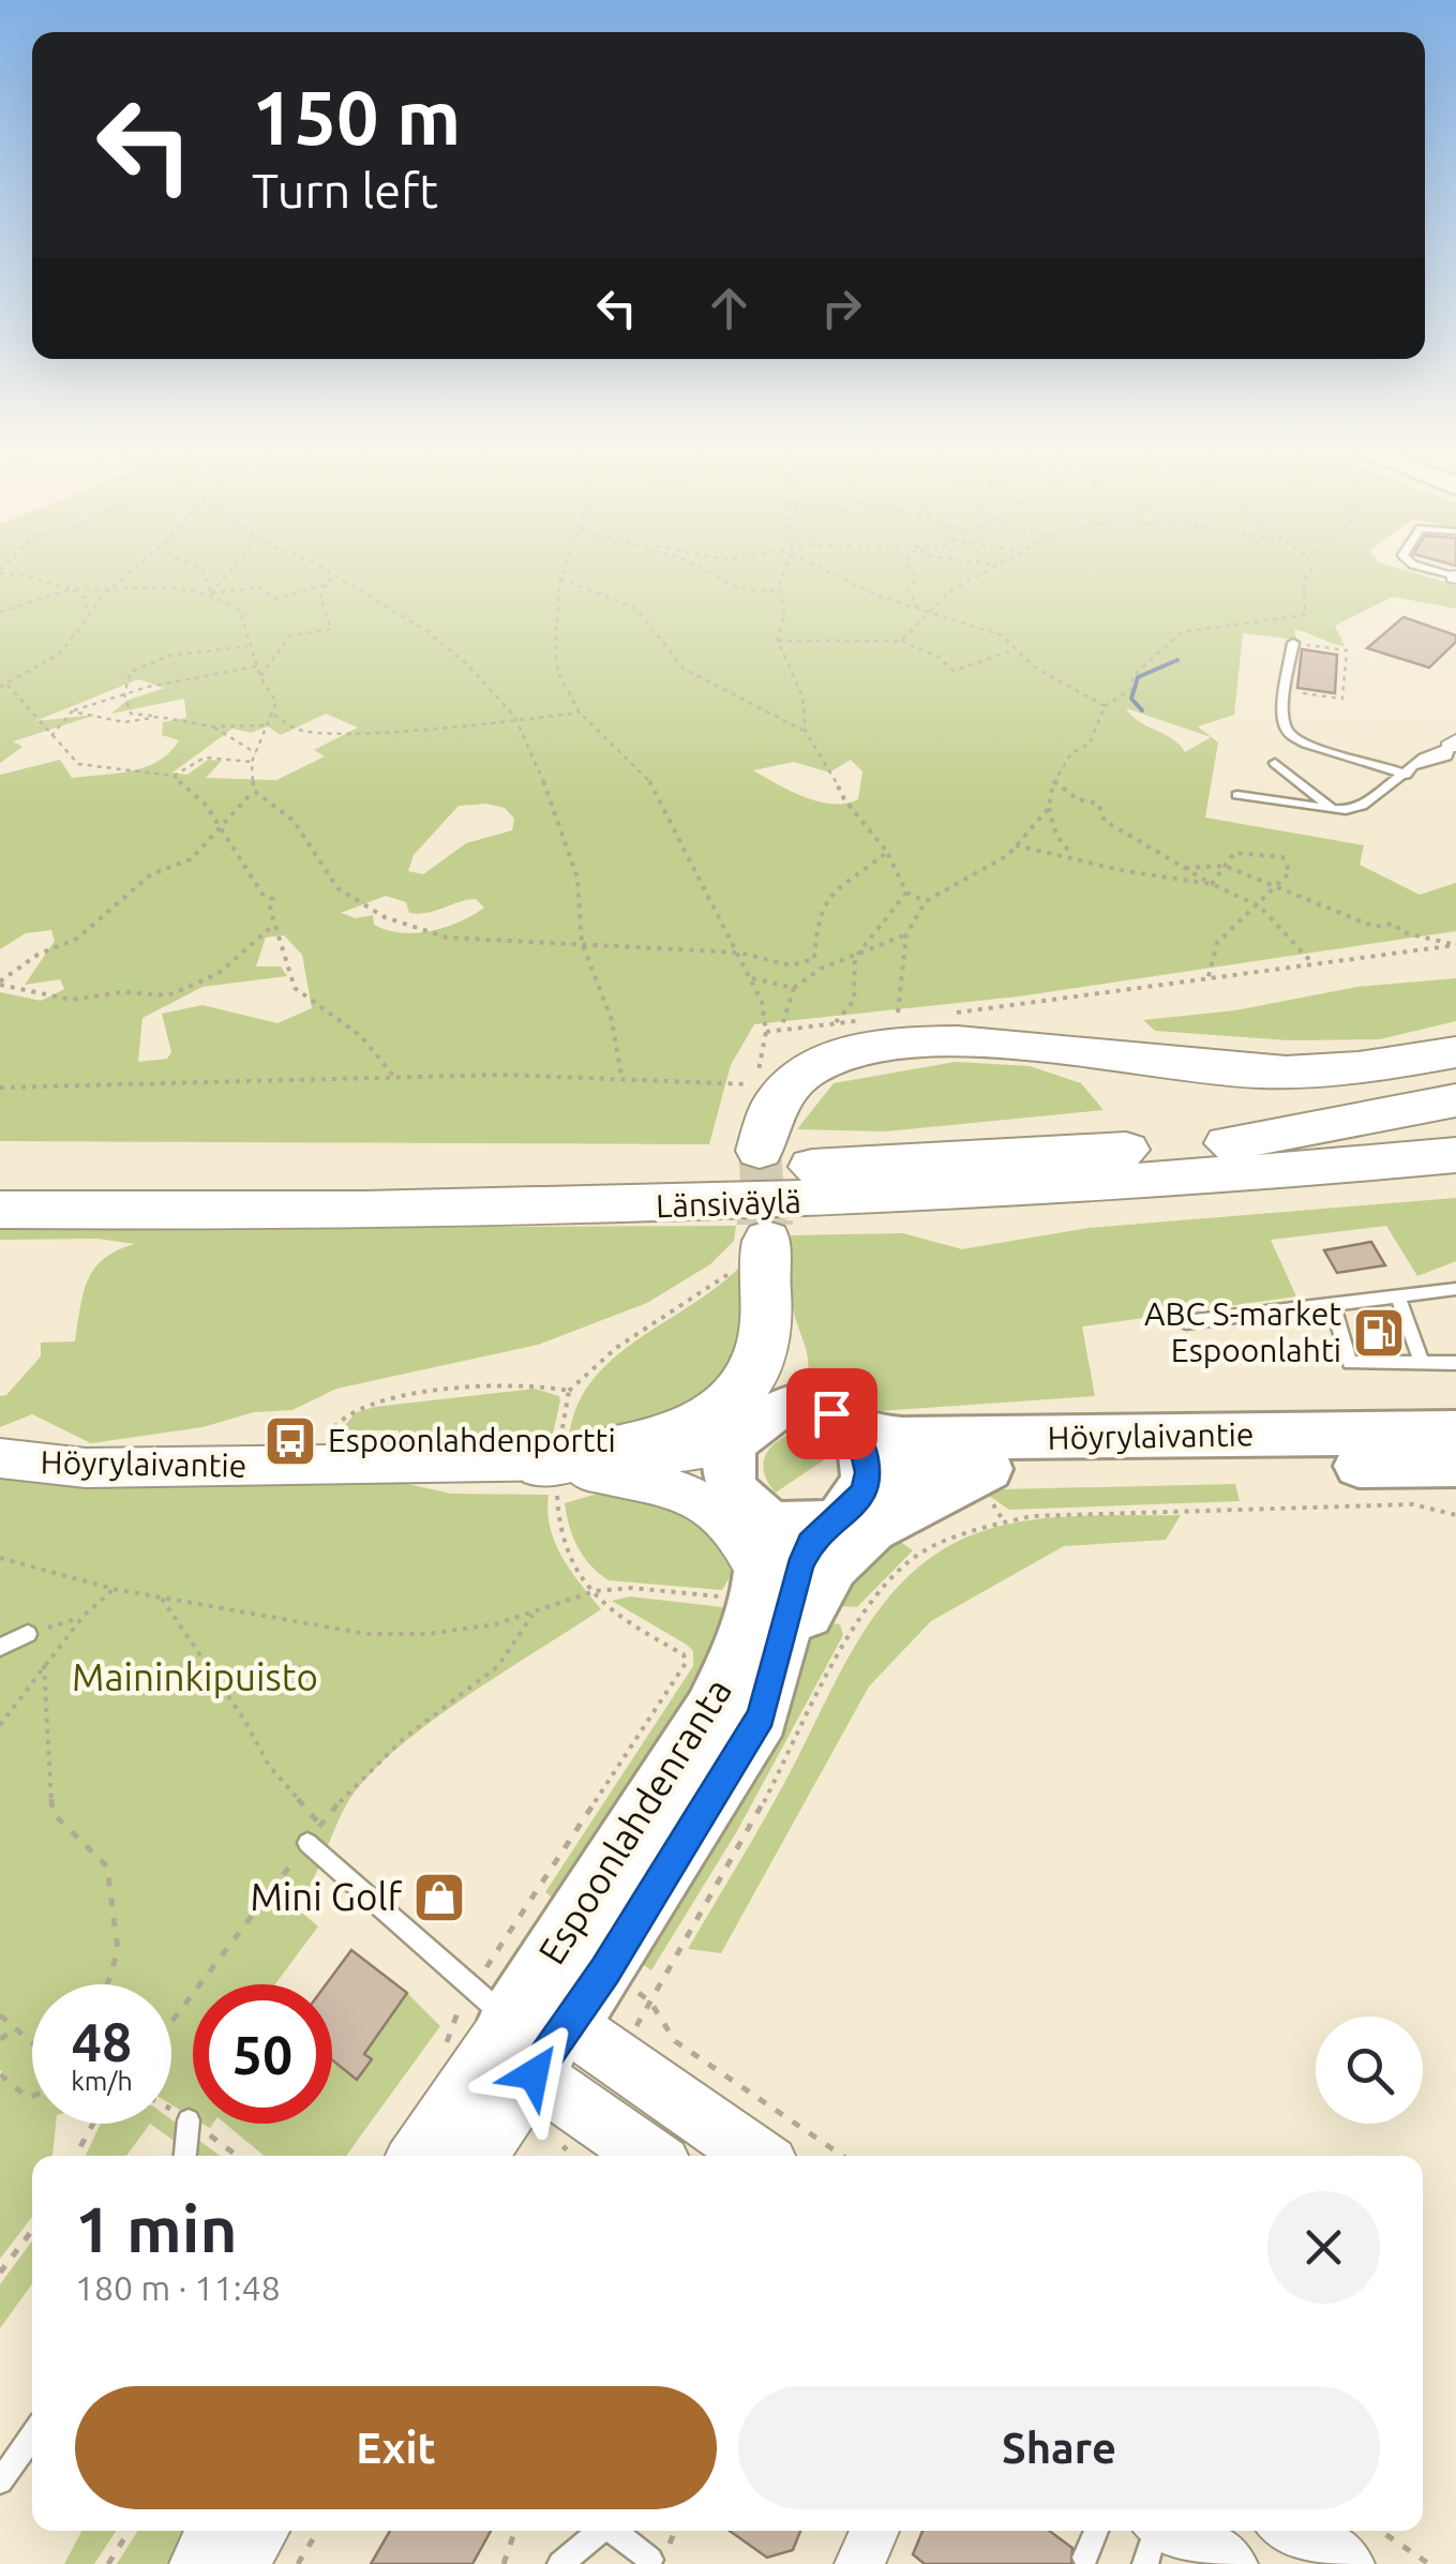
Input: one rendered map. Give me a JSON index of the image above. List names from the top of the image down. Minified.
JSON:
{"streets":{"highway":["Länsiväylä"],"main road":["Höyrylaivantie","Espoonlahdenranta"]},"crossings":[["Höyrylaivantie","Espoonlahdenranta"]],"parks":["Maininkipuisto"],"places":{"fuel station":["ABC S-market Espoonlahti"],"bus stop":["Espoonlahdenportti"],"shop":["Mini Golf"]},"page":{"turn":["150 m","Turn left"],"speed":"48 km/h","limit":"50","heading":["1 min","180 m · 11:48"],"buttons":["Exit","Share"]}}
